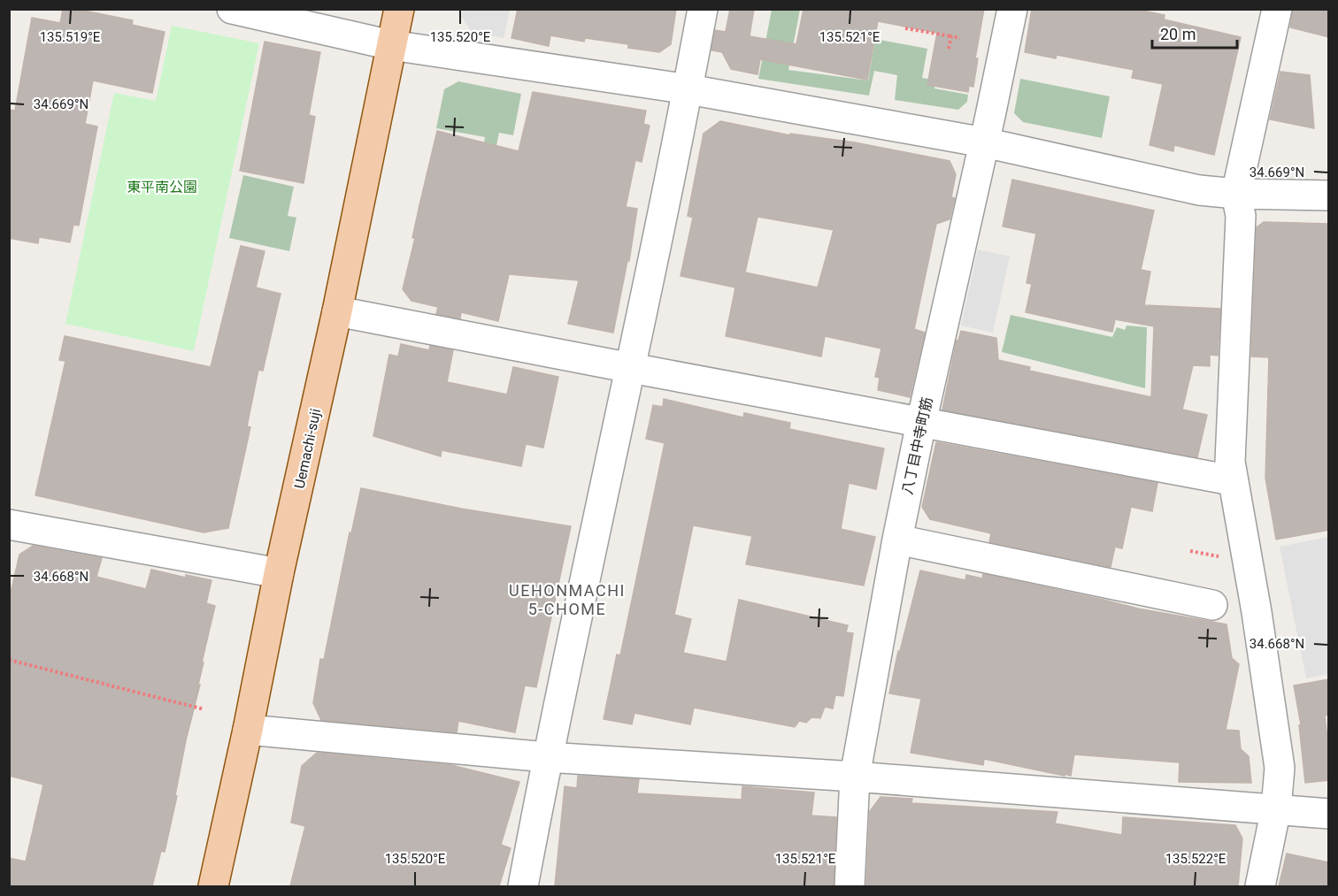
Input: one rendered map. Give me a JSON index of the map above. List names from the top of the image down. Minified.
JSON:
{"streets":{"main road":["Uemachi-suji"],"street":["八丁目中寺町筋"]},"districts":["UEHONMACHI 5-CHOME"],"parks":["東平南公園"],"scale_bar":"20 m","coordinates":["135.519°E","135.520°E","135.521°E","34.669°N","34.668°N","135.522°E"]}
